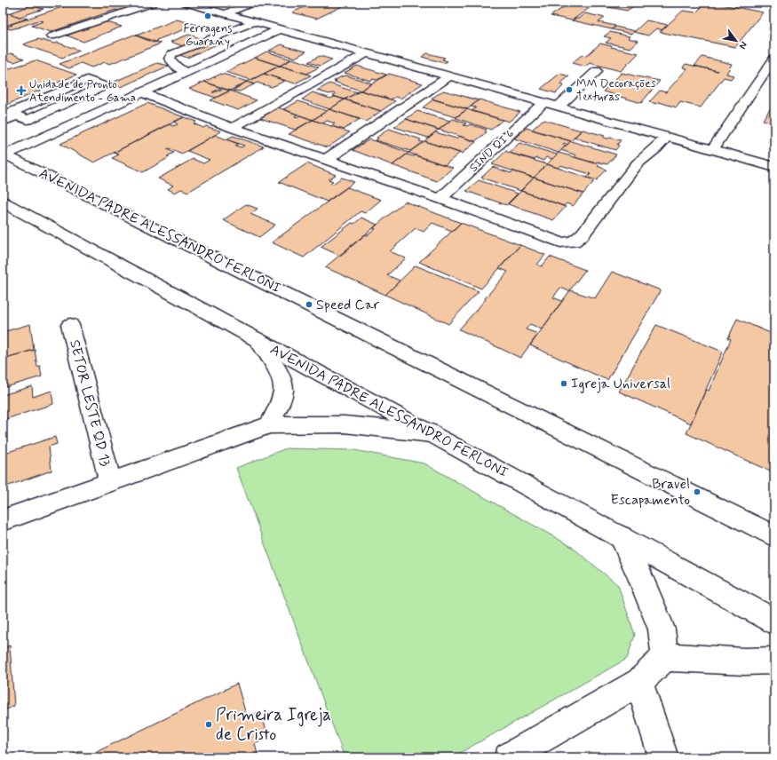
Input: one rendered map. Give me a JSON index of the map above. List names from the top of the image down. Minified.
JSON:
{"streets":{"street":["SIND QI 6","AVENIDA PADRE ALESSANDRO FERLONI","SETOR LESTE QD 13"]},"places":{"other":["Ferragens Guarany","MM Decorações Texturas","Speed Car","Igreja Universal","Bravel Escapamento","Primeira Igreja de Cristo"],"health":["Unidade de Pronto Atendimento - Gama"]},"north":"bottom right"}
